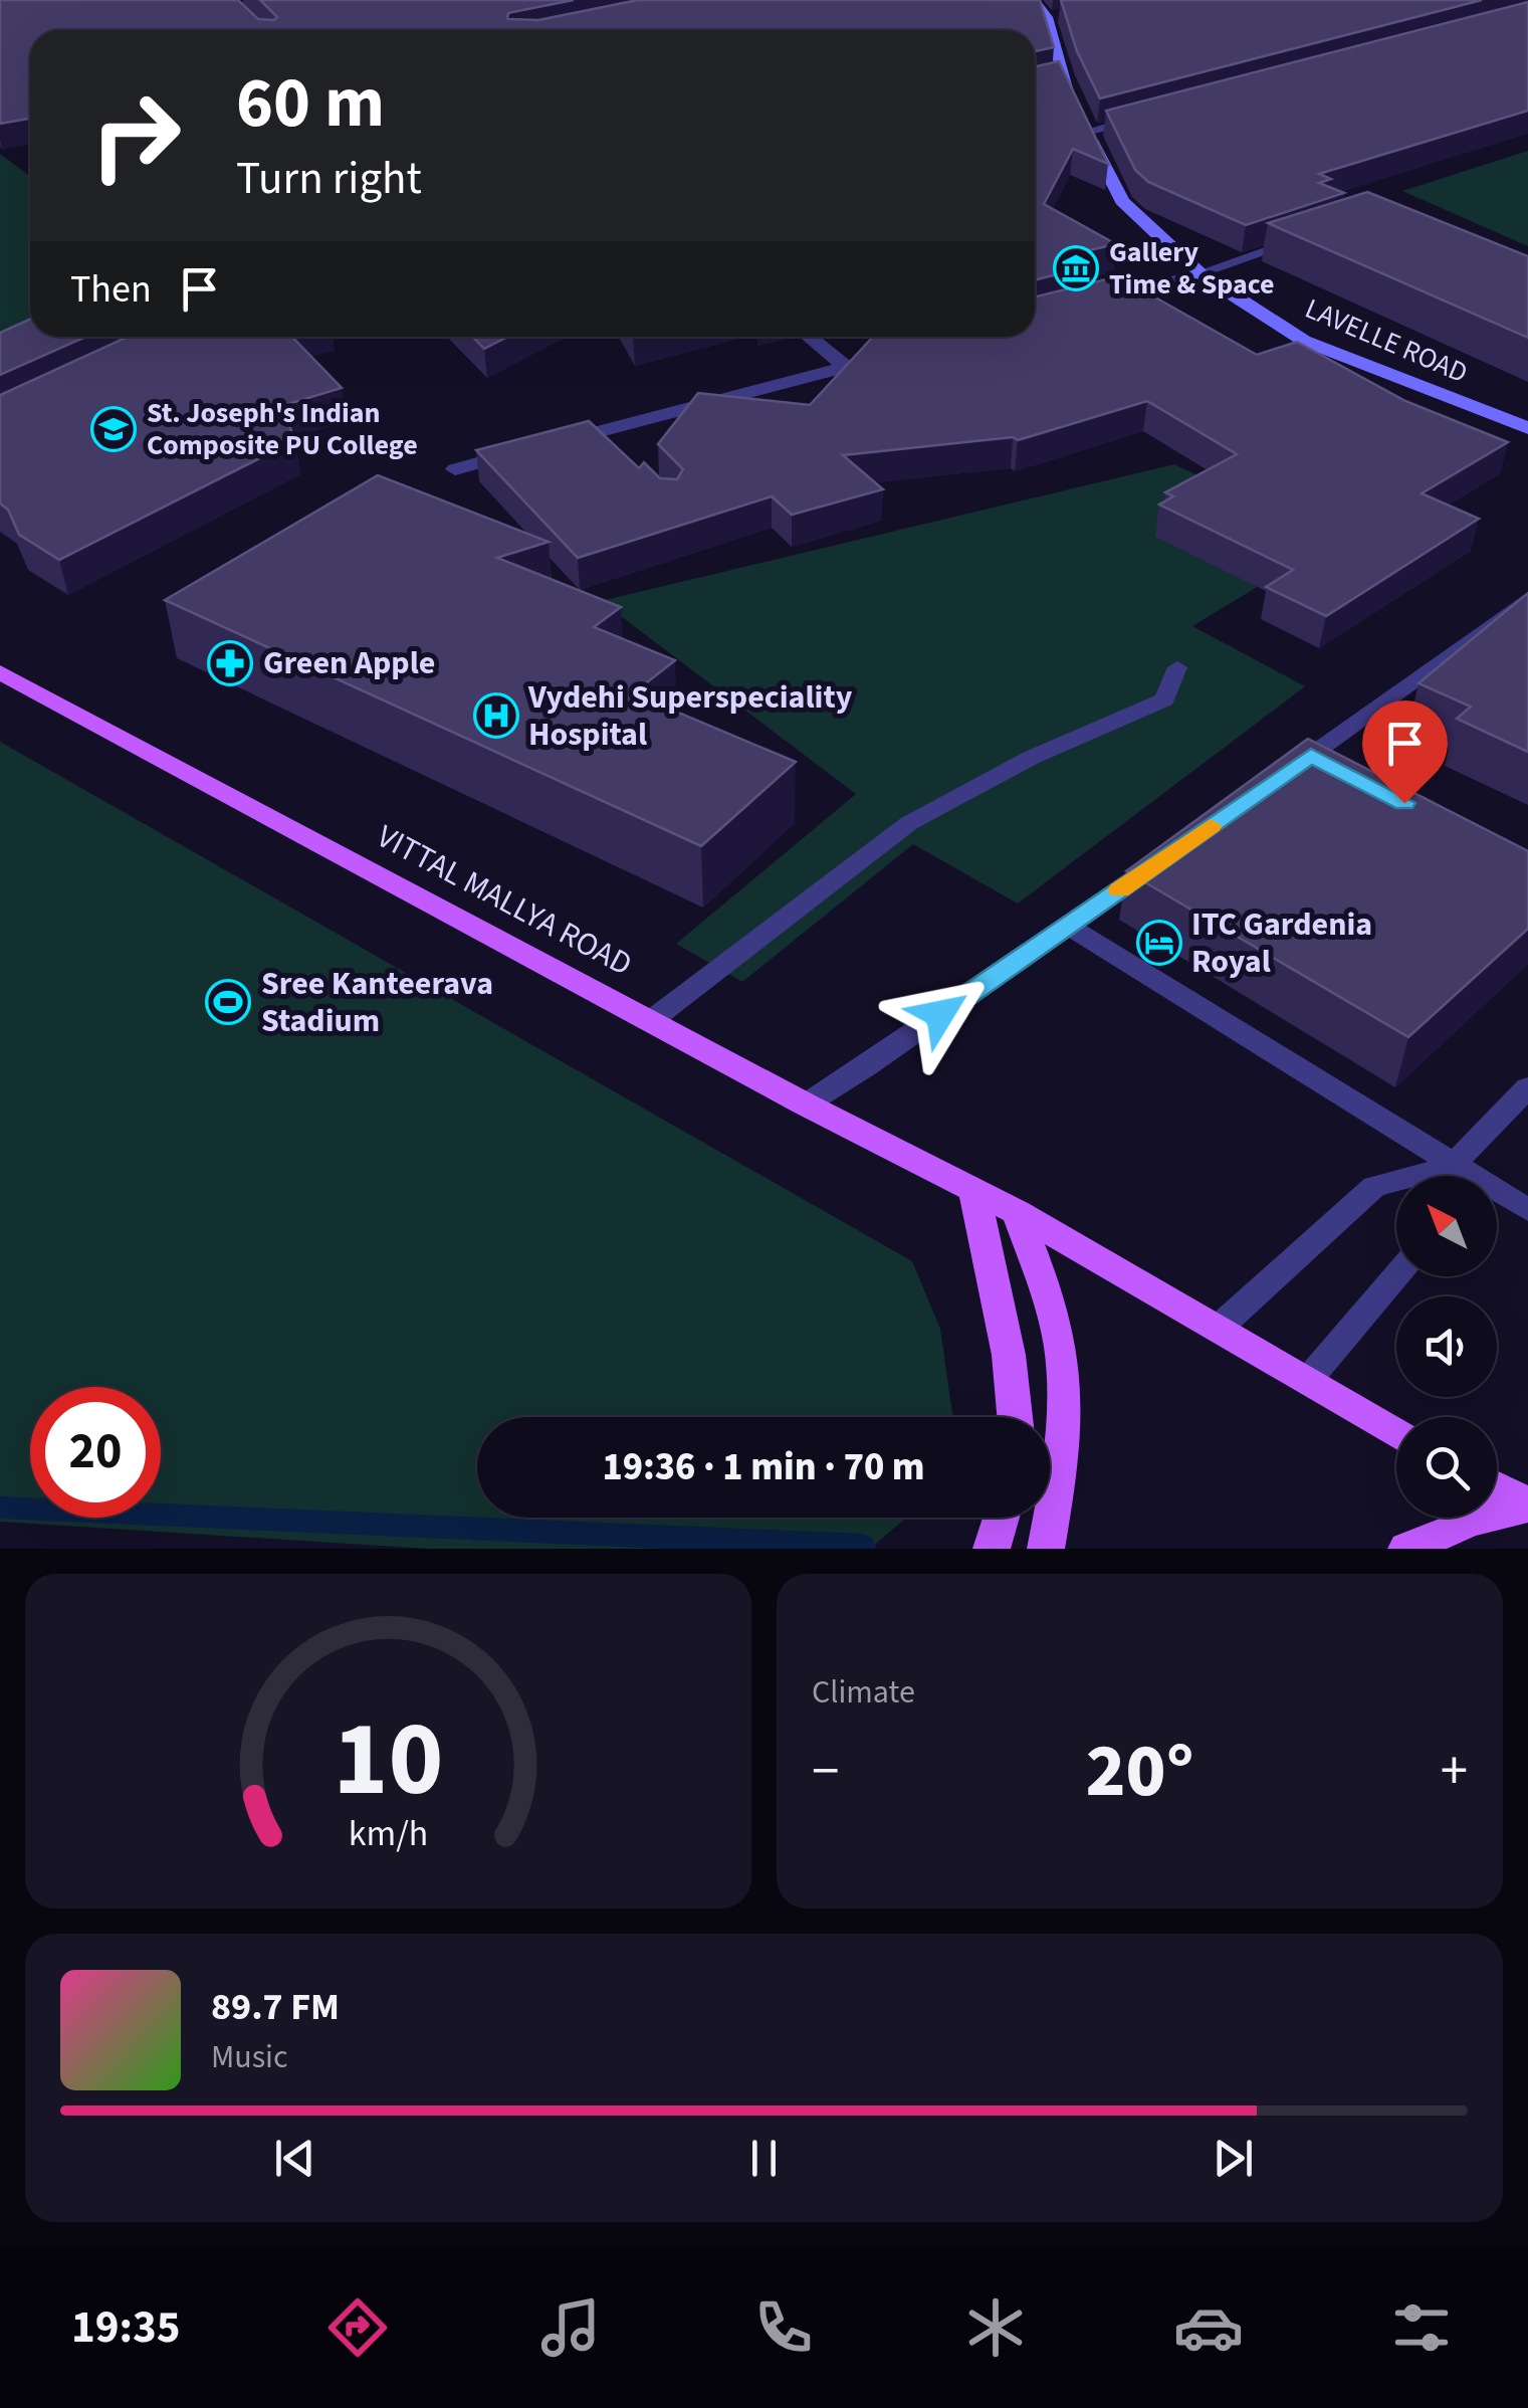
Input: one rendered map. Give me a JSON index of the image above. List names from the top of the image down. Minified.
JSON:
{"streets":{"main road":["VITTAL MALLYA ROAD"],"street":["LAVELLE ROAD"]},"places":{"museum":["Gallery Time & Space"],"school or university":["St. Joseph's Indian Composite PU College"],"pharmacy":["Green Apple"],"hospital":["Vydehi Superspeciality Hospital"],"hotel":["ITC Gardenia Royal"],"sports":["Sree Kanteerava Stadium"]},"north":"top left","page":{"turn":["60 m","Turn right"],"then":"Then","limit":"20","trip":"19:36 · 1 min · 70 m","tile":"Climate","heat":["−","20°","+"],"song":["89.7 FM","Music"],"tabs":"19:35","gauge":["10","km/h"]}}
